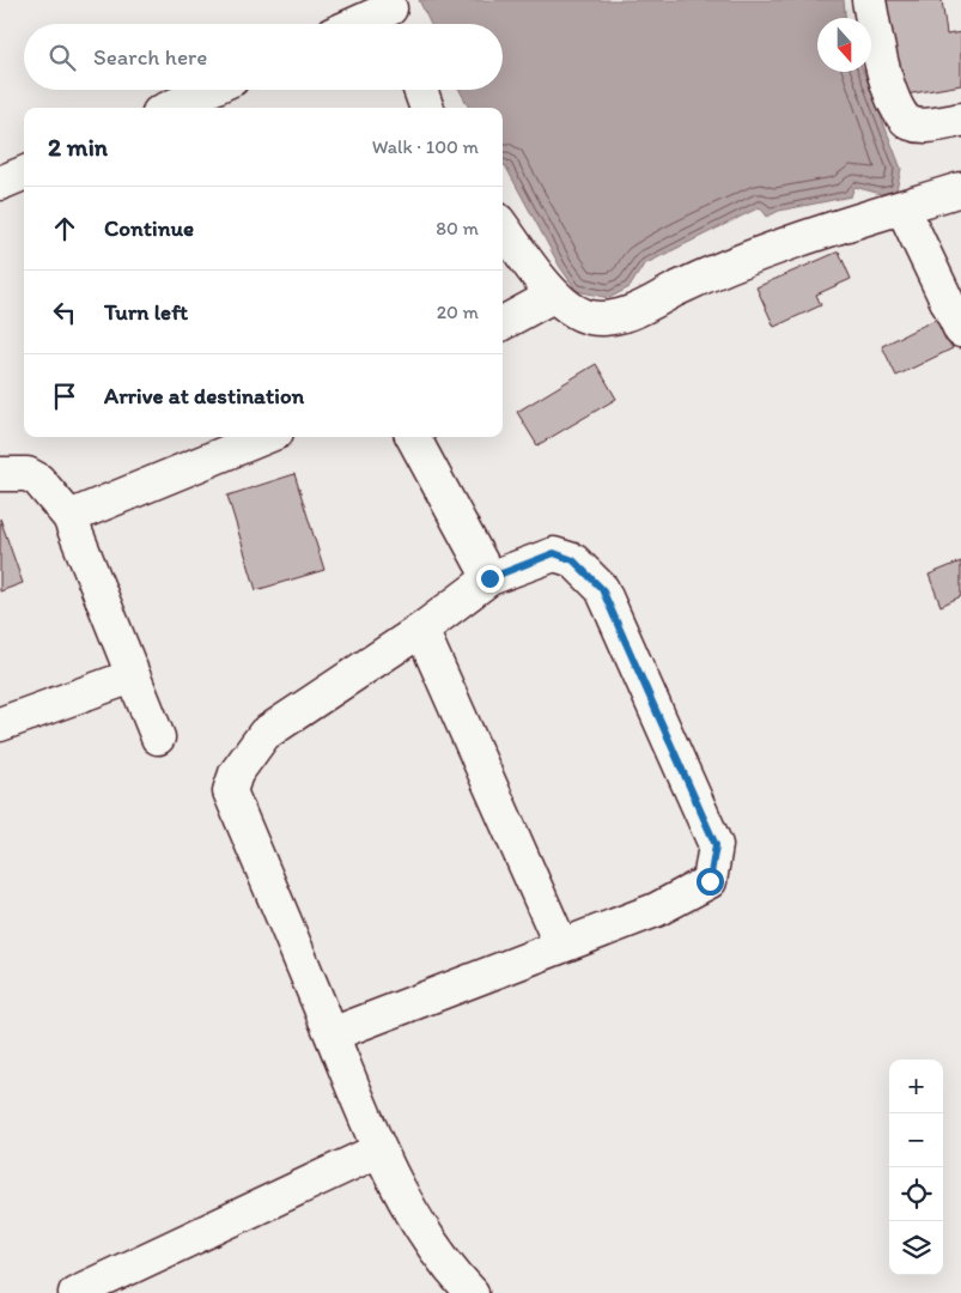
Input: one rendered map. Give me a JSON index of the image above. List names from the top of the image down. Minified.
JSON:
{"north":"bottom","page":{"search":"Search here","heading":["2 min","Walk · 100 m"],"list":[["Continue","80 m"],["Turn left","20 m"],"Arrive at destination"],"map_buttons":["+","−"]}}
